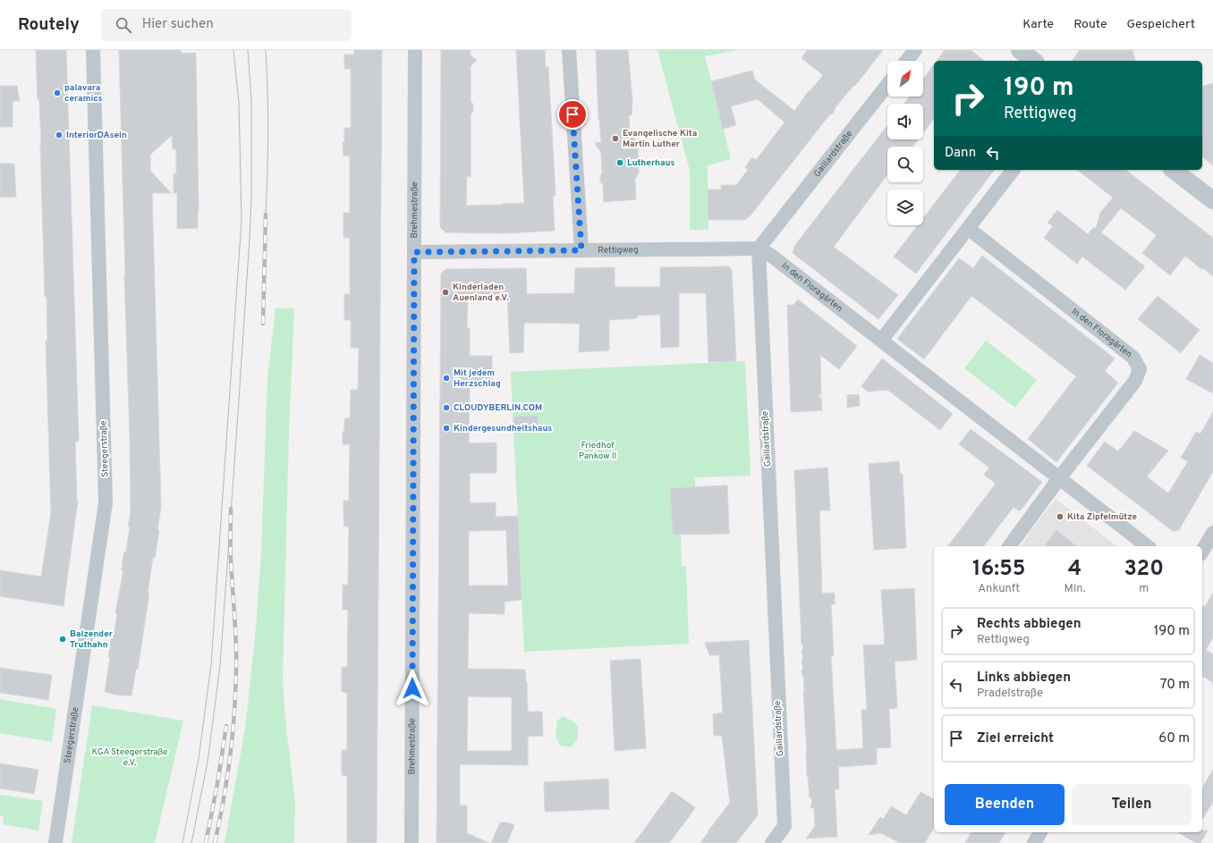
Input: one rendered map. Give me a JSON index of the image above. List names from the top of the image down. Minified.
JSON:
{"streets":{"street":["Gaillardstraße","Brehmestraße","Rettigweg","In den Floragärten","Steegerstraße"]},"crossings":[["Gaillardstraße","Rettigweg"],["Gaillardstraße","In den Floragärten"],["Brehmestraße","Rettigweg"],["Rettigweg","In den Floragärten"]],"parks":["Friedhof Pankow II","KGA Steegerstraße e.V."],"places":["palavara ceramics","InteriorDAsein","Evangelische Kita Martin Luther","Lutherhaus","Kinderladen Auenland e.V.","Mit jedem Herzschlag","CLOUDYBERLIN.COM","Kindergesundheitshaus","Kita Zipfelmütze","Balzender Truthahn"],"north":"top right","page":{"header":"Routely","search":"Hier suchen","nav":["Karte","Route","Gespeichert"],"turn":["190 m","Rettigweg"],"then":"Dann","eta":["16:55","Ankunft","4","Min.","320","m"],"list":[{"name":"Rechts abbiegen","note":"Rettigweg","value":"190 m"},{"name":"Links abbiegen","note":"Pradelstraße","value":"70 m"},{"name":"Ziel erreicht","value":"60 m"}],"buttons":["Beenden","Teilen"]}}
